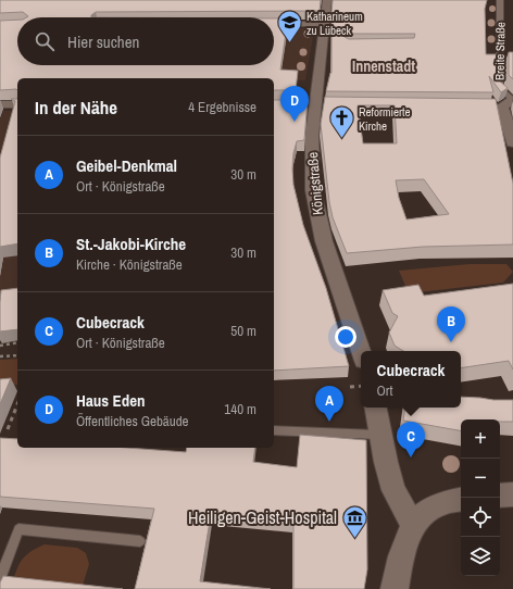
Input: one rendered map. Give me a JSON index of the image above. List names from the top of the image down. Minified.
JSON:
{"streets":{"street":["Breite Straße","Königstraße"]},"districts":["Innenstadt"],"places":{"school or university":["Katharineum zu Lübeck"],"church":["Reformierte Kirche"],"museum":["Heiligen-Geist-Hospital"]},"page":{"search":"Hier suchen","heading":["In der Nähe","4 Ergebnisse"],"pins":["D","B","A","C"],"list":[{"mark":"A","name":"Geibel-Denkmal","note":"Ort · Königstraße","value":"30 m"},{"mark":"B","name":"St.-Jakobi-Kirche","note":"Kirche · Königstraße","value":"30 m"},{"mark":"C","name":"Cubecrack","note":"Ort · Königstraße","value":"50 m"},{"mark":"D","name":"Haus Eden","note":"Öffentliches Gebäude","value":"140 m"}],"popup":["Cubecrack","Ort"],"map_buttons":["+","−"]}}
